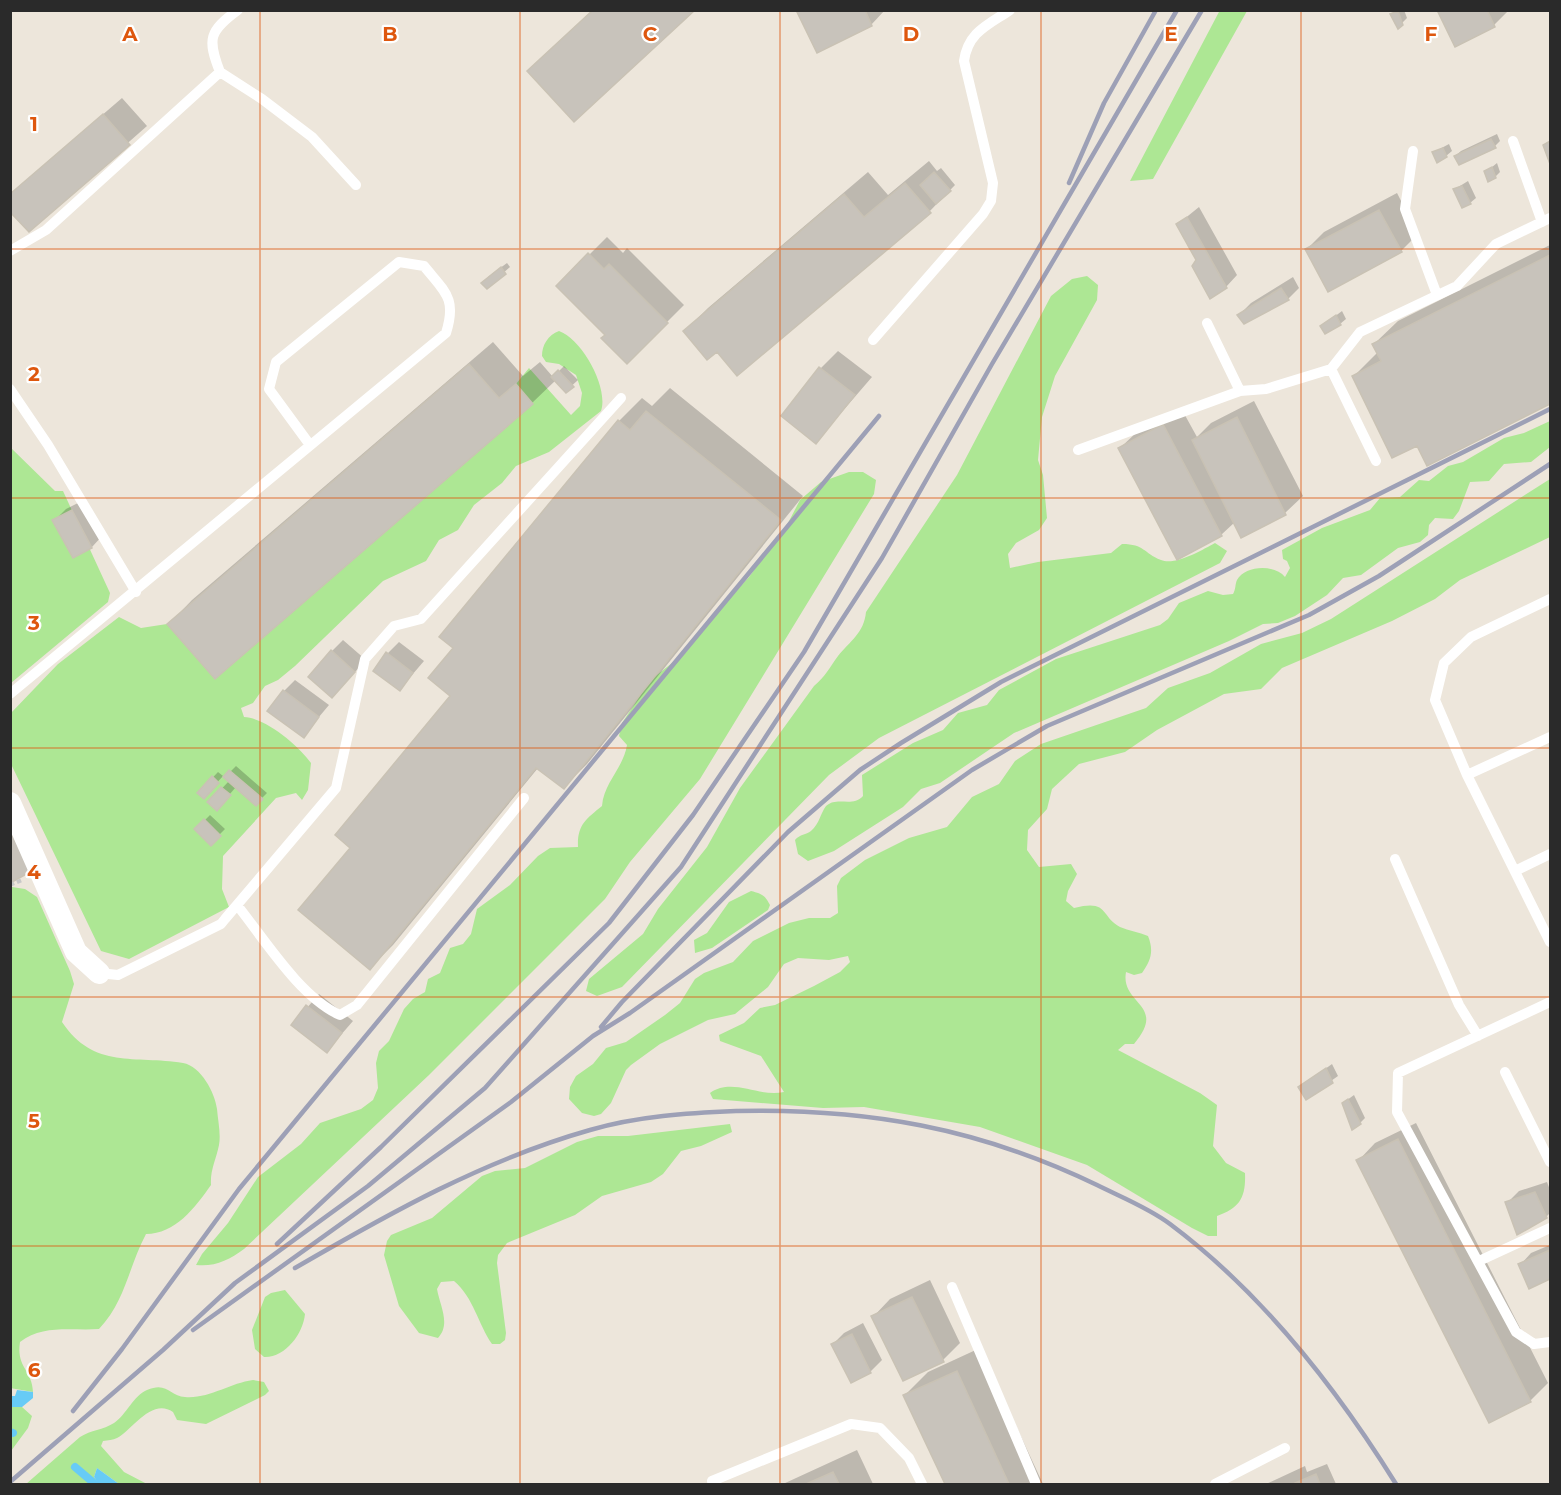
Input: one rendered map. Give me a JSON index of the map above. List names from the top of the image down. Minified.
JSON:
{"grid":{"columns":["A","B","C","D","E","F"],"rows":["1","2","3","4","5","6"]}}
